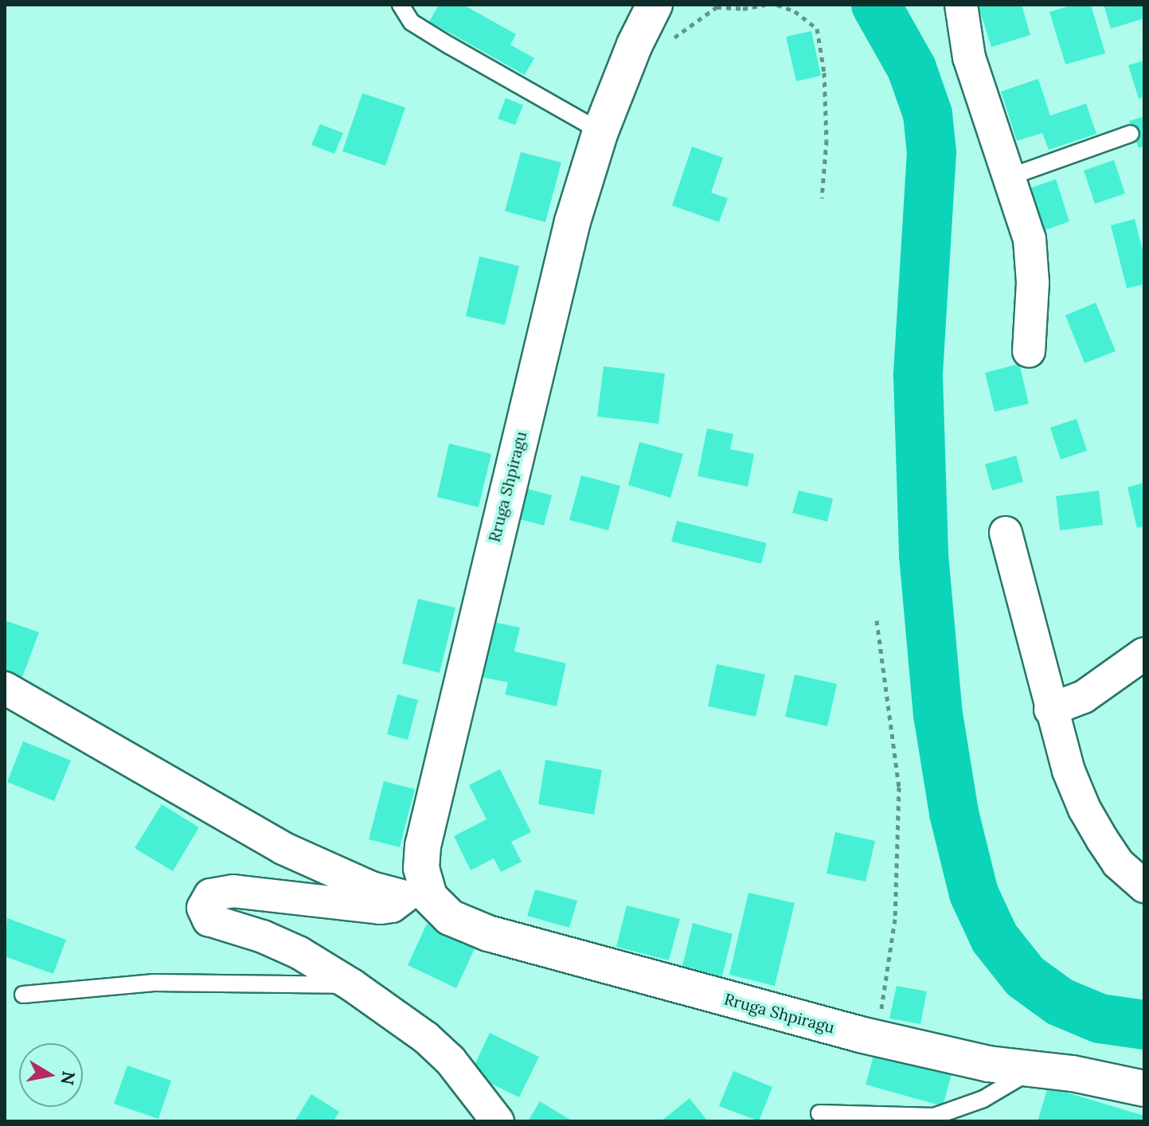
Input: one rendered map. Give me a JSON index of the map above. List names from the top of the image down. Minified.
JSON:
{"streets":{"street":["Rruga Shpiragu"]},"north":"right"}
